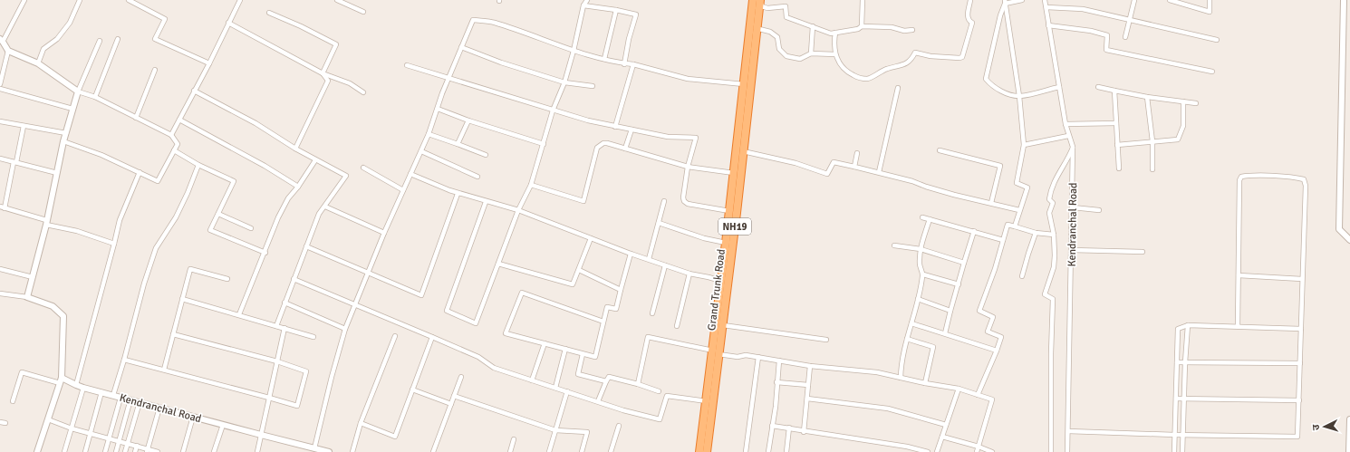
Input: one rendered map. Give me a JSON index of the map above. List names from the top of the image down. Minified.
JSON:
{"streets":{"highway":["NH19","Grand Trunk Road"],"street":["Kendranchal Road"]},"north":"left"}
